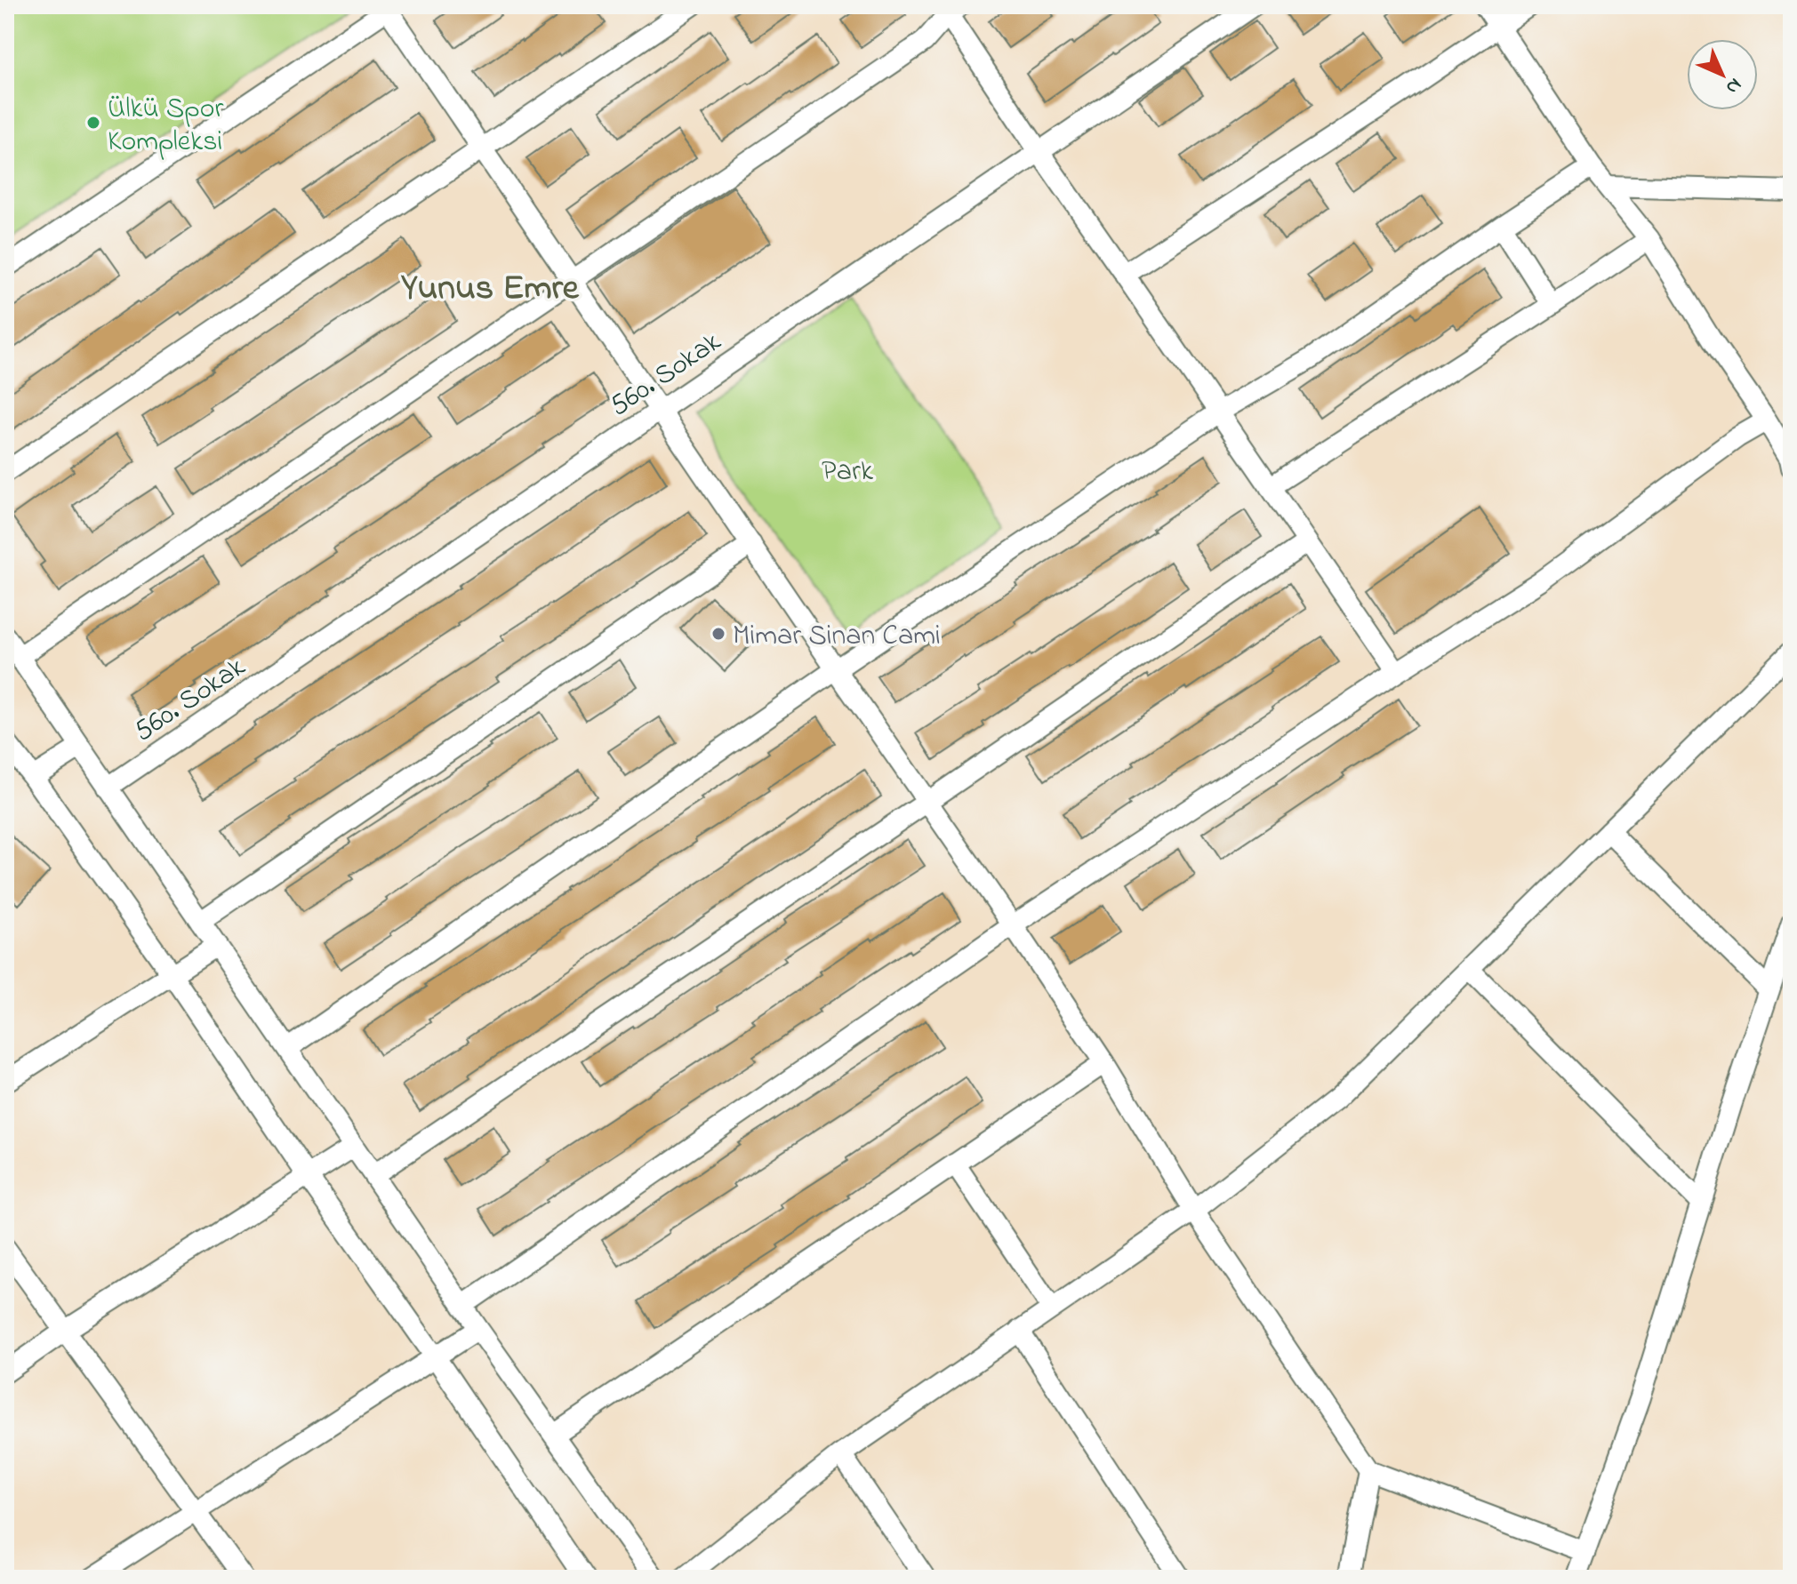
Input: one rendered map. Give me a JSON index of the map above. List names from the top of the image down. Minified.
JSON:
{"streets":{"street":["560. Sokak"]},"districts":["Yunus Emre"],"parks":["Park"],"places":["Ülkü Spor Kompleksi","Mimar Sinan Cami"],"north":"bottom right"}
